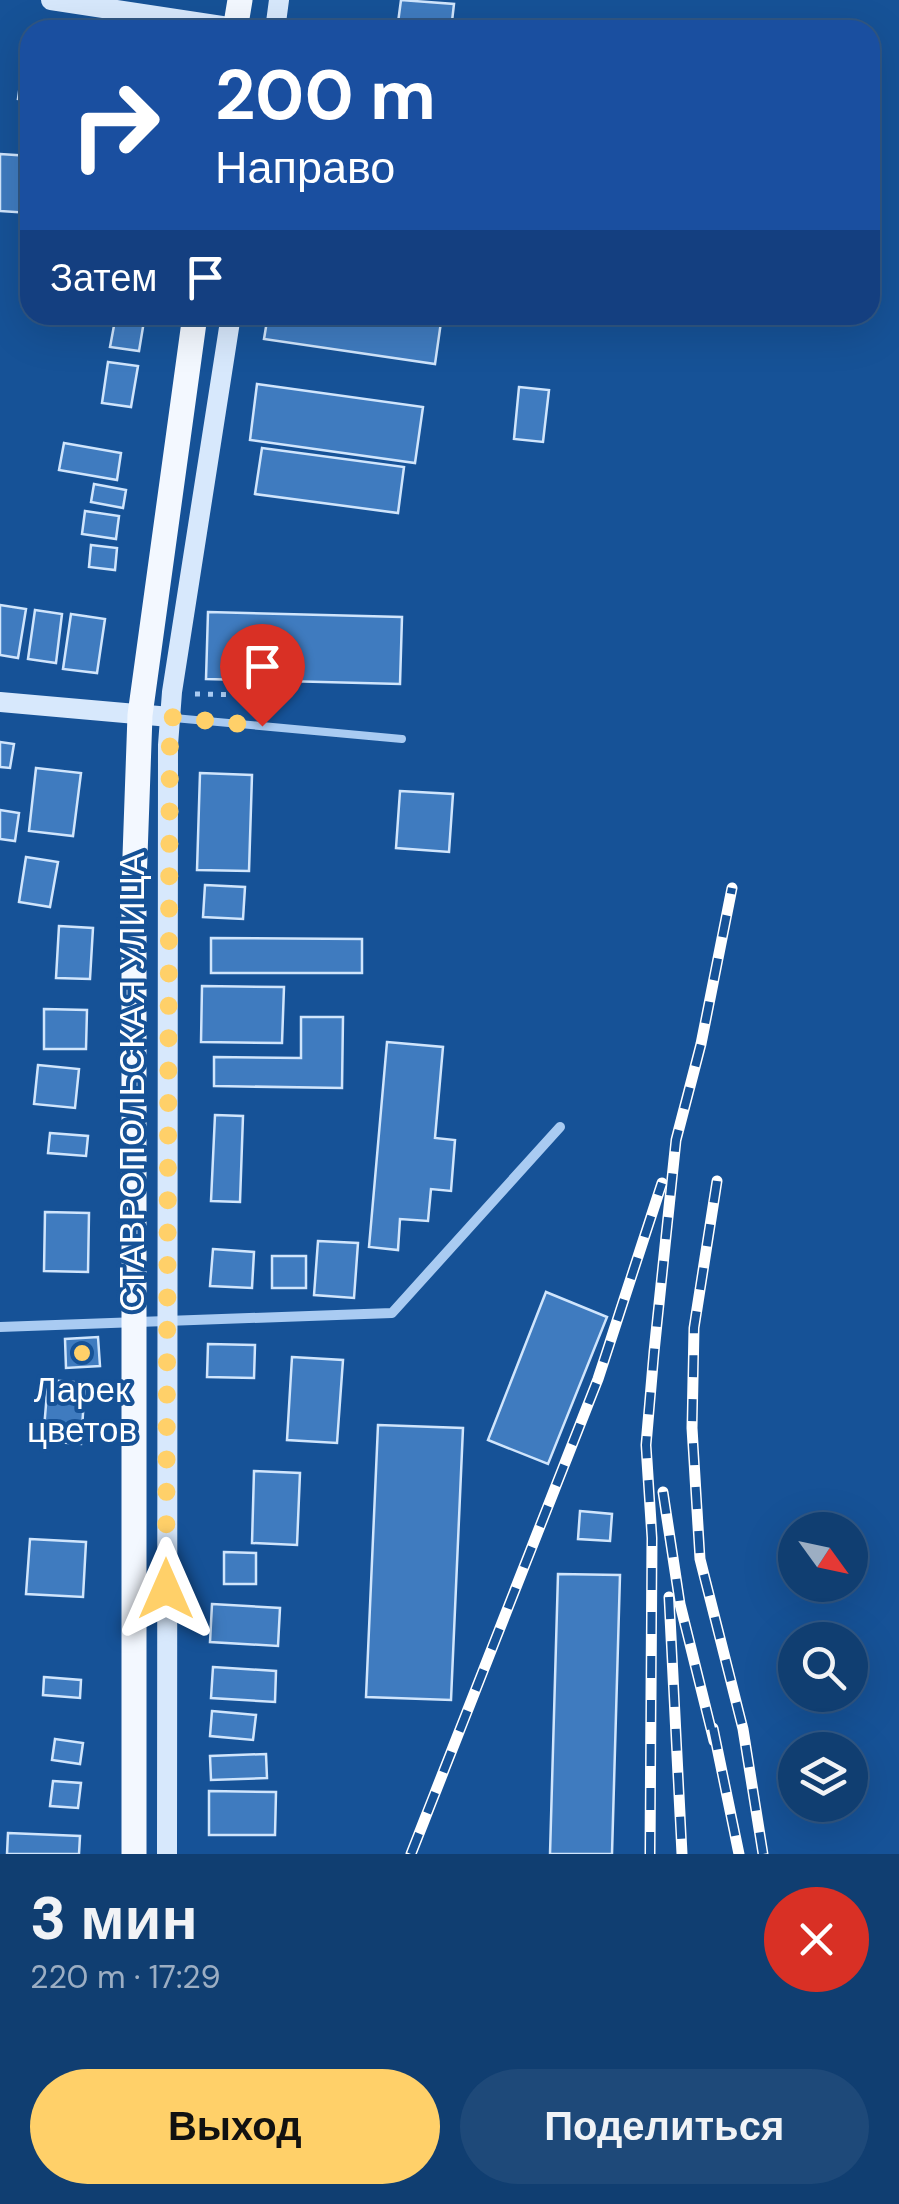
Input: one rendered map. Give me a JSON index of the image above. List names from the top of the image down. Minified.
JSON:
{"streets":{"main road":["СТАВРОПОЛЬСКАЯ УЛИЦА"]},"places":["Ларек цветов"],"north":"bottom right","page":{"turn":["200 m","Направо"],"then":"Затем","heading":["3 мин","220 m · 17:29"],"buttons":["Выход","Поделиться"]}}
